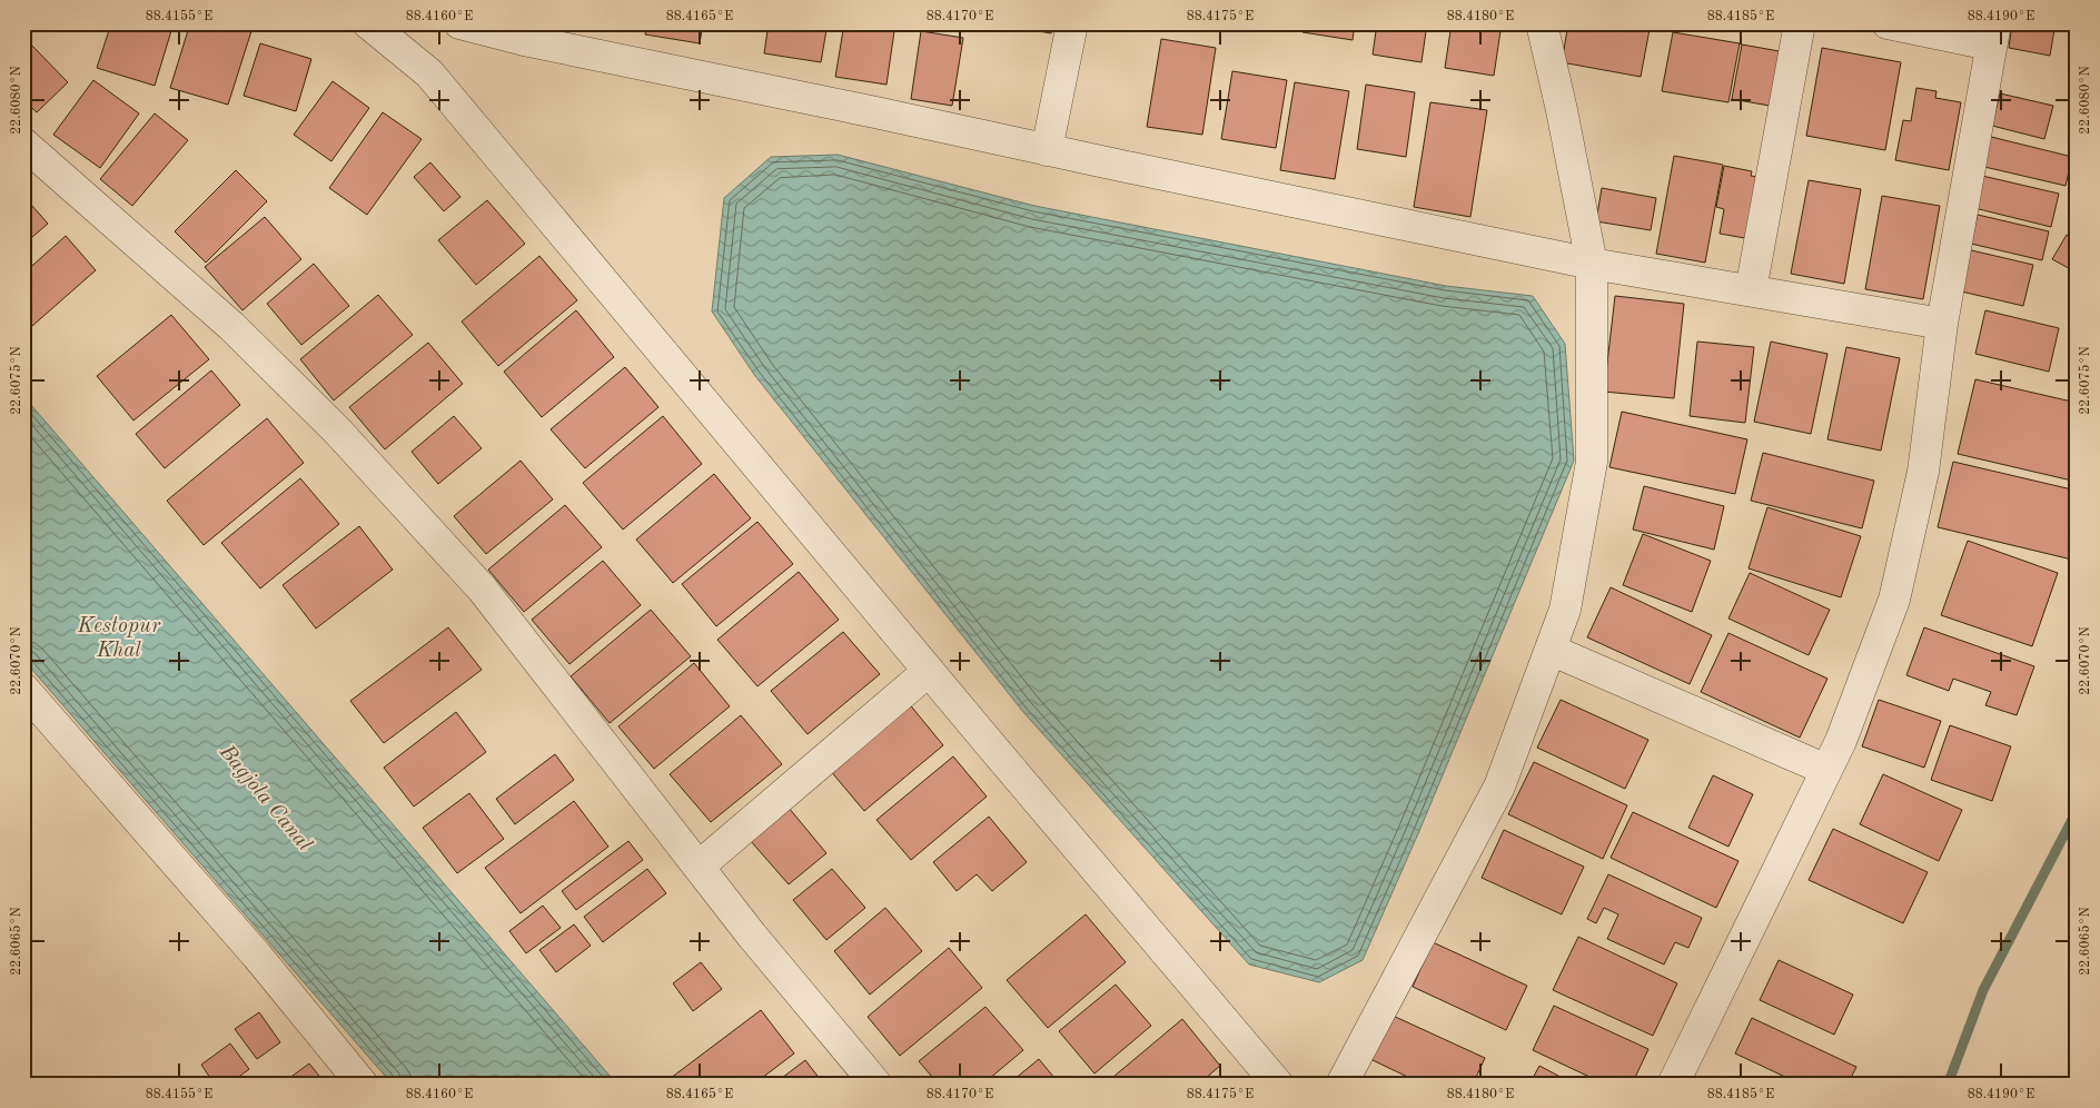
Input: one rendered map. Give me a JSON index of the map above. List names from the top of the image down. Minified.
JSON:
{"water":["Kestopur Khal","Bagjola Canal"],"coordinates":["88.4155°E","88.4160°E","88.4165°E","88.4170°E","88.4175°E","88.4180°E","88.4185°E","88.4190°E","22.6080°N","22.6075°N","22.6070°N","22.6065°N"]}
